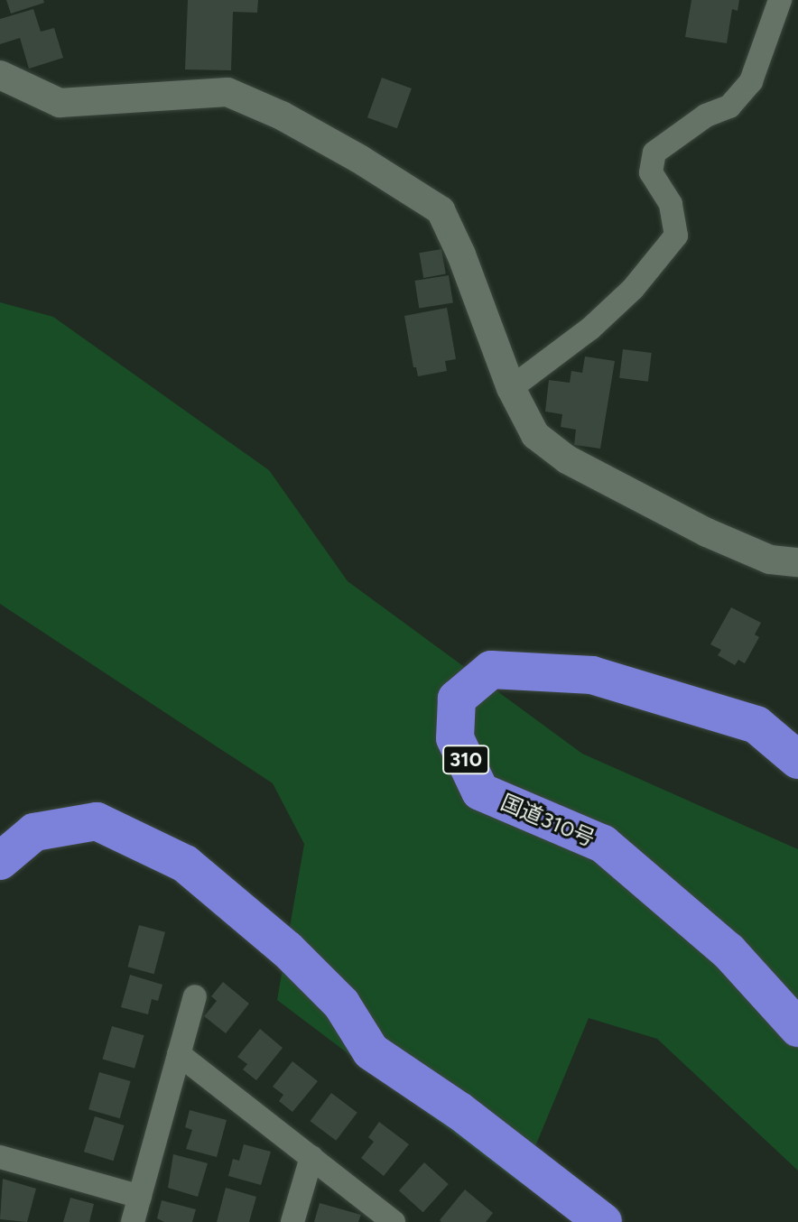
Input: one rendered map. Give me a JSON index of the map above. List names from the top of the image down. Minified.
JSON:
{"streets":{"highway":["310","国道310号"]}}
